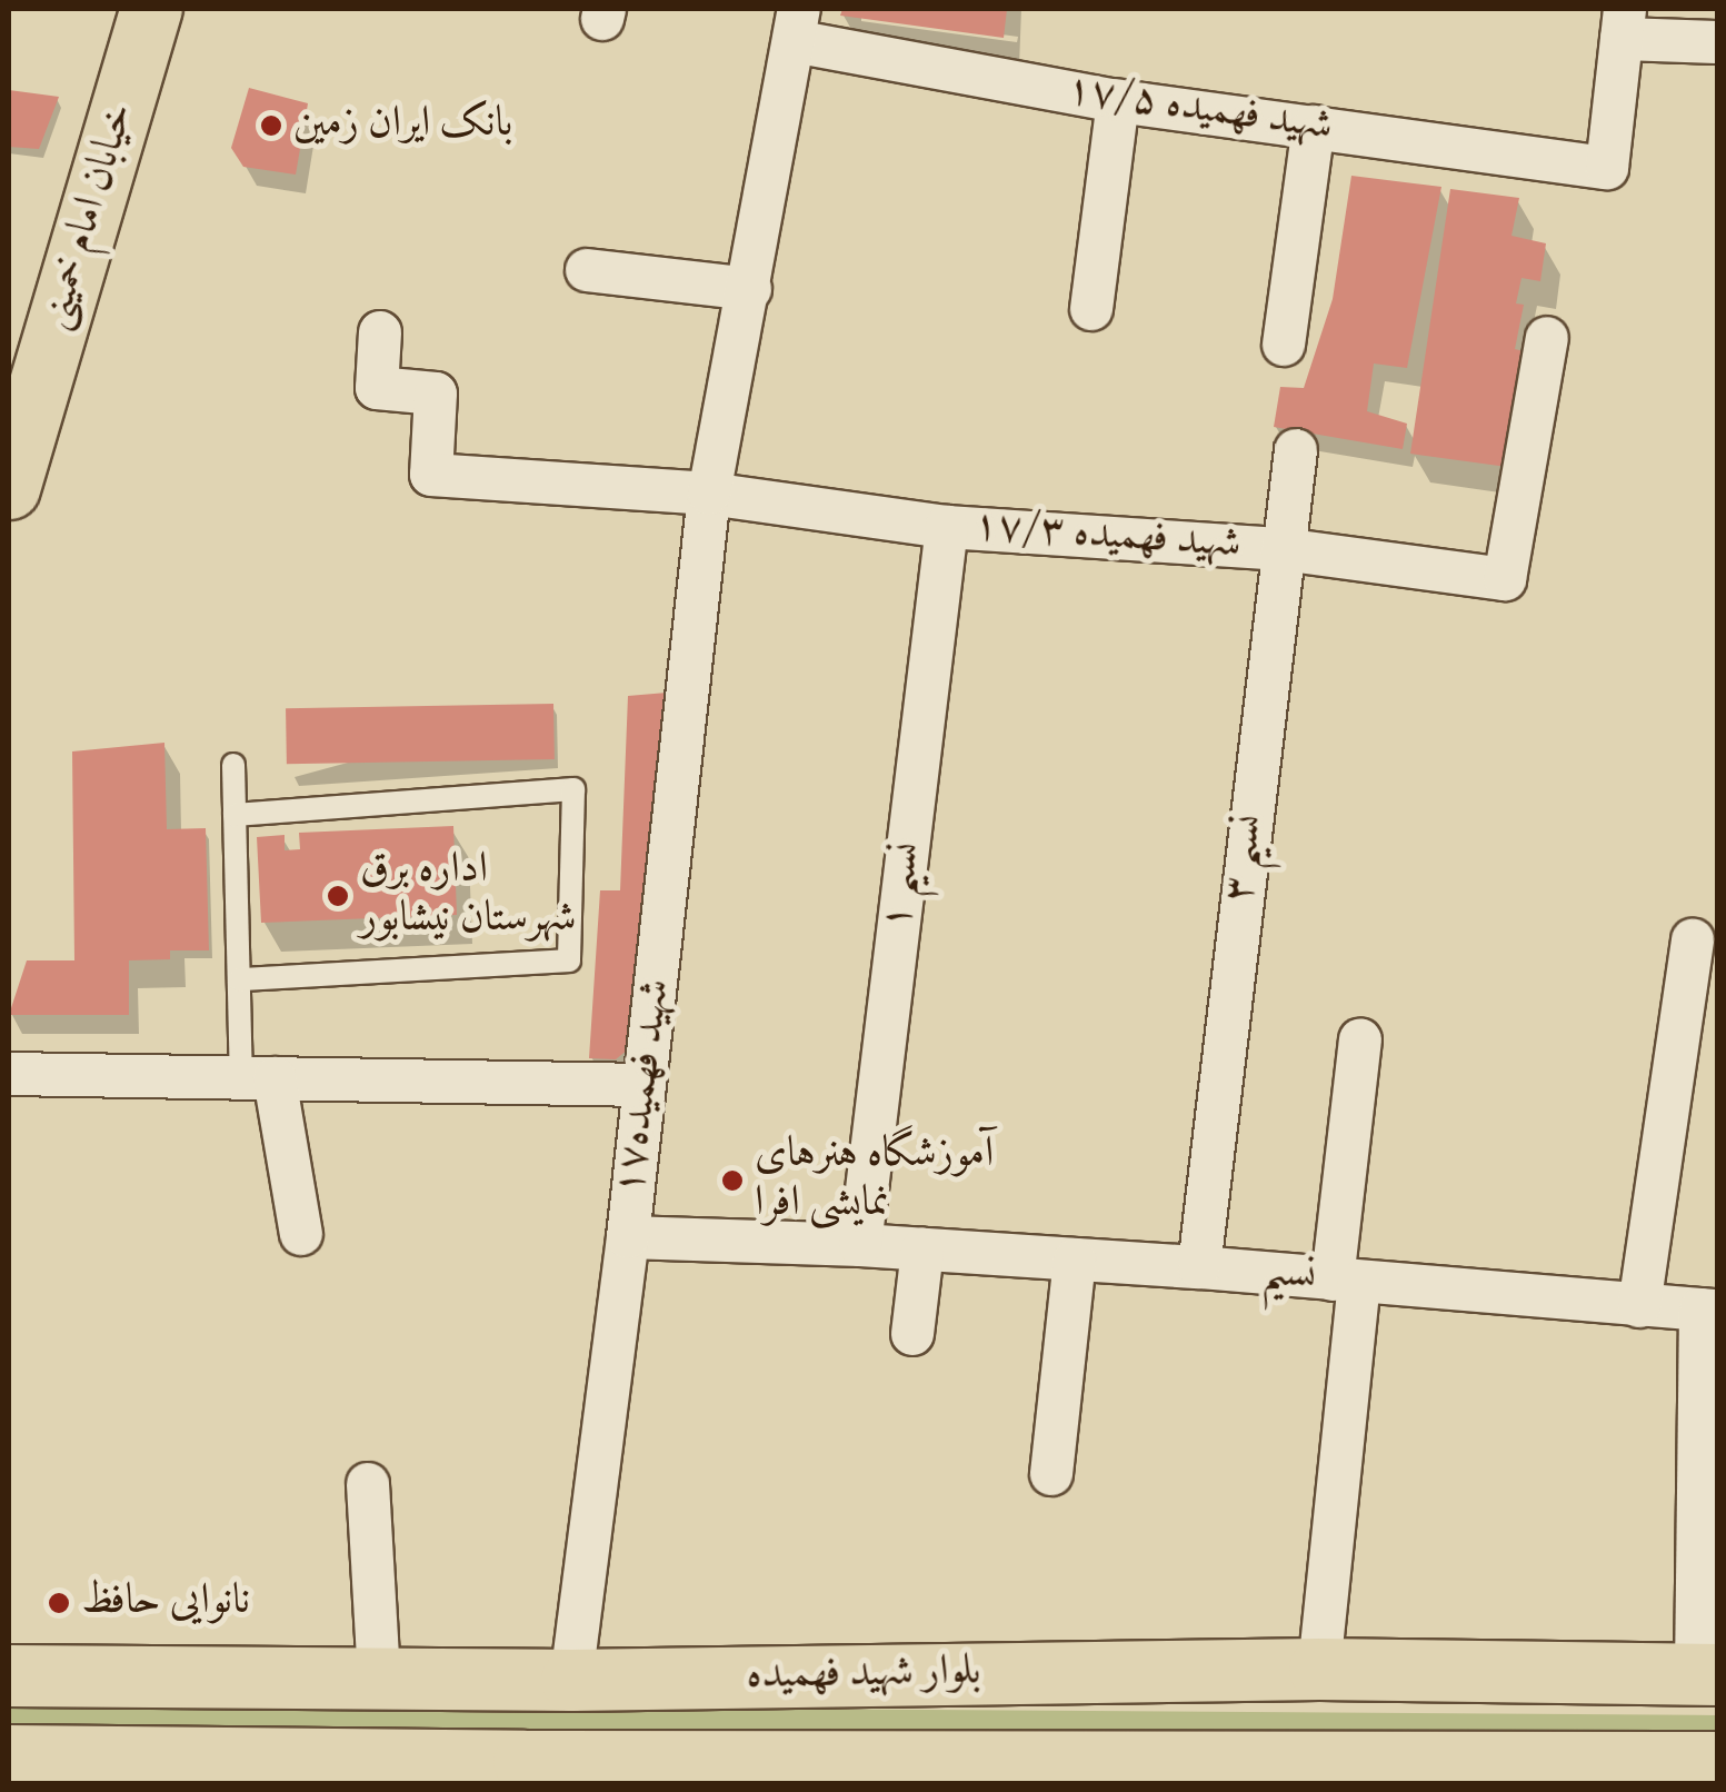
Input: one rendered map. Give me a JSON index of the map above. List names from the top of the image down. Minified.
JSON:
{"streets":{"main road":["خیابان امام خمینی","بلوار شهید فهمیده"],"street":["شهید فهمیده ۱۷/۵","شهید فهمیده ۱۷/۳","نسیم ۳","نسیم ۱","شهید فهمیده۱۷","نسیم"]},"crossings":[["شهید فهمیده ۱۷/۵","شهید فهمیده۱۷"],["شهید فهمیده ۱۷/۳","نسیم ۳"],["شهید فهمیده ۱۷/۳","نسیم ۱"],["شهید فهمیده ۱۷/۳","شهید فهمیده۱۷"],["نسیم ۳","نسیم"],["نسیم ۱","نسیم"],["شهید فهمیده۱۷","نسیم"],["شهید فهمیده۱۷","بلوار شهید فهمیده"]],"places":["بانک ایران زمین","اداره برق شهرستان نیشابور","آموزشگاه هنرهای نمایشی افرا","نانوایی حافظ"]}
